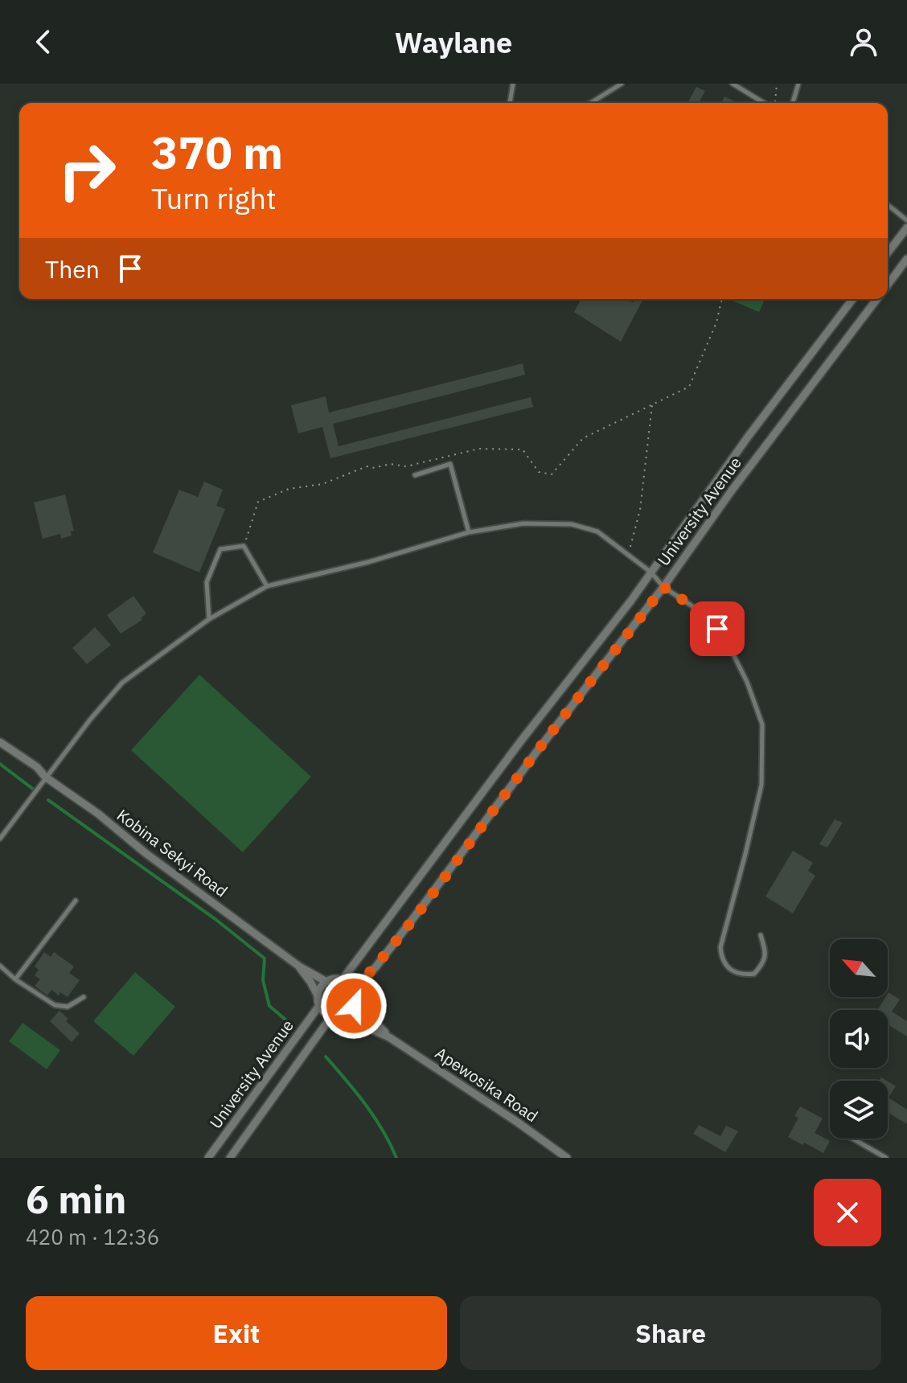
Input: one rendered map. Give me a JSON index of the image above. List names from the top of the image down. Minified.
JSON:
{"streets":{"street":["University Avenue","Kobina Sekyi Road","Apewosika Road"]},"crossings":[["University Avenue","Kobina Sekyi Road"]],"north":"top left","page":{"header":"Waylane","turn":["370 m","Turn right"],"then":"Then","heading":["6 min","420 m · 12:36"],"buttons":["Exit","Share"]}}
